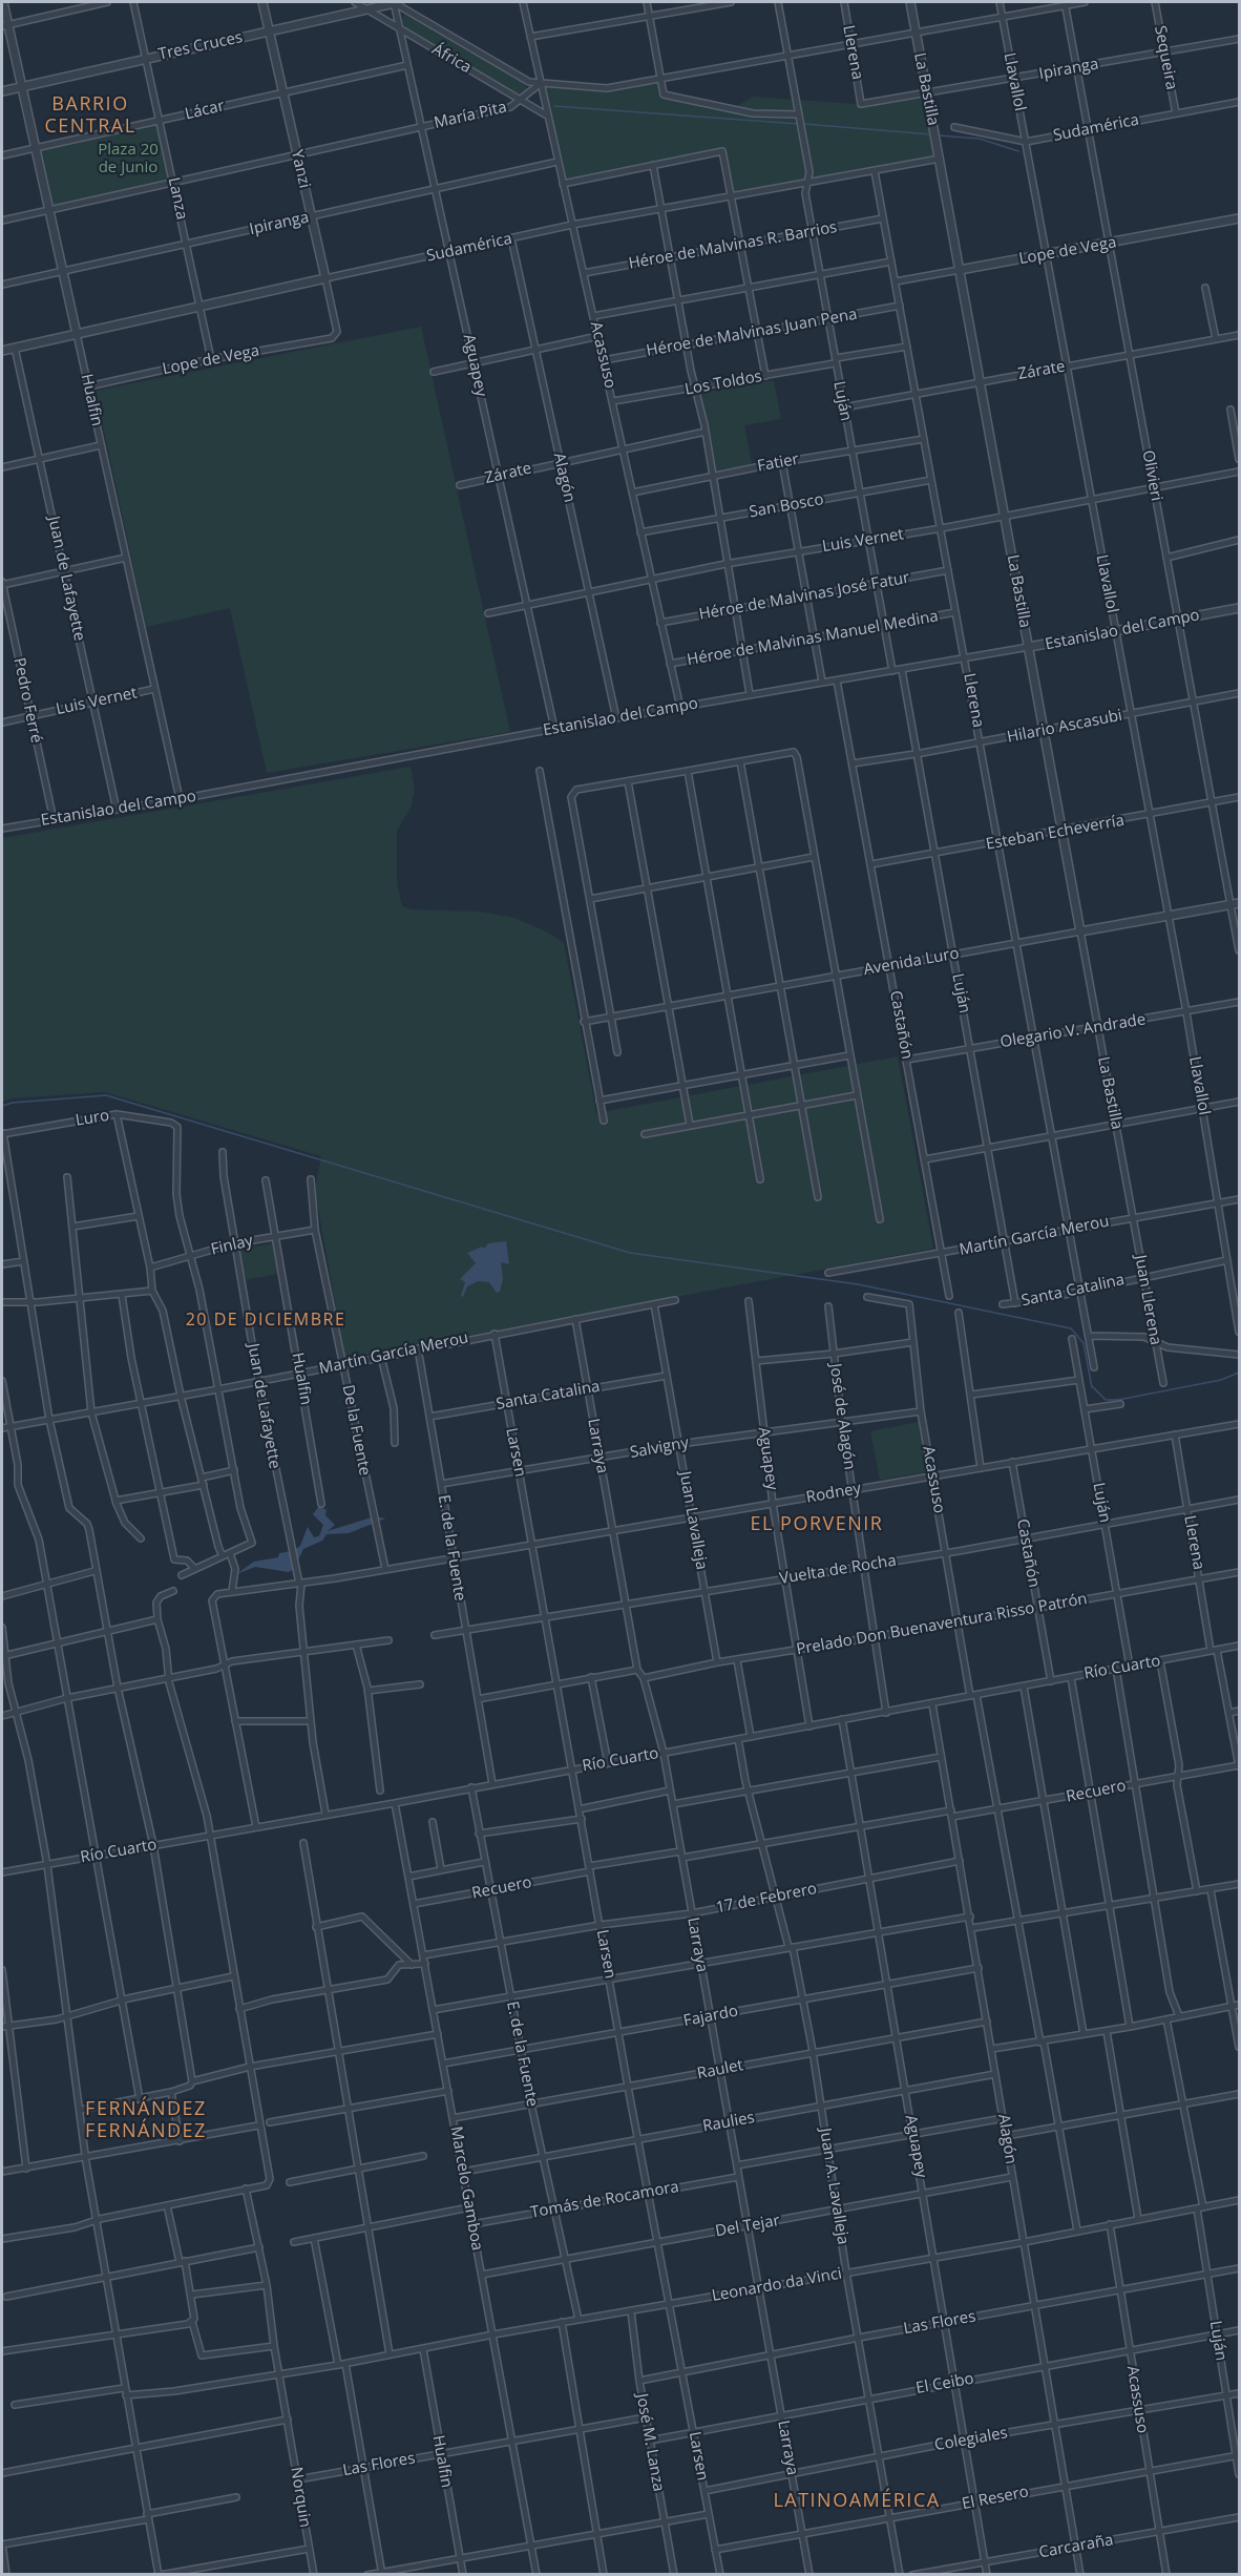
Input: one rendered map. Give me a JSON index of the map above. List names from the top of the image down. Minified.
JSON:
{"streets":{"street":["Tres Cruces","Llerena","Sequeira","África","Ipiranga","Llavallol","La Bastilla","Lácar","María Pita","Sudamérica","Yanzi","Lanza","Héroe de Malvinas R. Barrios","Lope de Vega","Héroe de Malvinas Juan Pena","Acassuso","Aguapey","Zárate","Los Toldos","Hualfin","Luján","Fatier","Olivieri","Alagón","San Bosco","Luis Vernet","Juan de Lafayette","Héroe de Malvinas José Fatur","Estanislao del Campo","Héroe de Malvinas Manuel Medina","Pedro Ferré","Hilario Ascasubi","Esteban Echeverría","Avenida Luro","Castañón","Olegario V. Andrade","Luro","Martín García Merou","Finlay","Santa Catalina","Juan Llerena","José de Alagón","De la Fuente","Larraya","Salvigny","Larsen","Rodney","Juan Lavalleja","E. de la Fuente","Vuelta de Rocha","Prelado Don Buenaventura Risso Patrón","Río Cuarto","Recuero","17 de Febrero","Fajardo","Raulet","Raulies","Juan A. Lavalleja","Marcelo Gamboa","Tomás de Rocamora","Del Tejar","Leonardo da Vinci","Las Flores","El Ceibo","Colegiales","José M. Lanza","Norquin","El Resero","Carcaraña"]},"crossings":[["Tres Cruces","África"],["Tres Cruces","Yanzi"],["Tres Cruces","Lanza"],["Tres Cruces","Aguapey"],["Tres Cruces","Hualfin"],["Llerena","Ipiranga"],["Llerena","Sudamérica"],["Llerena","Héroe de Malvinas R. Barrios"],["Llerena","Lope de Vega"],["Llerena","Héroe de Malvinas Juan Pena"],["Llerena","Zárate"],["Llerena","Los Toldos"],["Llerena","Fatier"],["Llerena","San Bosco"],["Llerena","Luis Vernet"],["Llerena","Héroe de Malvinas José Fatur"],["Llerena","Estanislao del Campo"],["Llerena","Héroe de Malvinas Manuel Medina"],["Llerena","Hilario Ascasubi"],["Llerena","Esteban Echeverría"],["Llerena","Avenida Luro"],["Llerena","Olegario V. Andrade"],["Llerena","Martín García Merou"],["Llerena","Rodney"],["Llerena","Vuelta de Rocha"],["Llerena","Prelado Don Buenaventura Risso Patrón"],["Llerena","Río Cuarto"],["Llerena","Recuero"],["Sequeira","Ipiranga"],["Sequeira","Sudamérica"],["África","María Pita"],["África","Acassuso"],["África","Aguapey"],["Ipiranga","Llavallol"],["Ipiranga","La Bastilla"],["Ipiranga","Yanzi"],["Ipiranga","Lanza"],["Ipiranga","Acassuso"],["Ipiranga","Aguapey"],["Ipiranga","Hualfin"],["Ipiranga","Olivieri"],["Llavallol","Sudamérica"],["Llavallol","Lope de Vega"],["Llavallol","Zárate"],["Llavallol","Luis Vernet"],["Llavallol","Estanislao del Campo"],["Llavallol","Hilario Ascasubi"],["Llavallol","Esteban Echeverría"],["Llavallol","Avenida Luro"],["Llavallol","Olegario V. Andrade"],["Llavallol","Martín García Merou"],["La Bastilla","Sudamérica"],["La Bastilla","Lope de Vega"],["La Bastilla","Zárate"],["La Bastilla","Luis Vernet"],["La Bastilla","Estanislao del Campo"],["La Bastilla","Hilario Ascasubi"],["La Bastilla","Esteban Echeverría"],["La Bastilla","Avenida Luro"],["La Bastilla","Olegario V. Andrade"],["La Bastilla","Martín García Merou"],["La Bastilla","Juan Llerena"],["Lácar","Yanzi"],["Lácar","Lanza"],["Lácar","Aguapey"],["Lácar","Hualfin"],["María Pita","Yanzi"],["María Pita","Lanza"],["María Pita","Acassuso"],["María Pita","Aguapey"],["María Pita","Hualfin"],["Sudamérica","Yanzi"],["Sudamérica","Lanza"],["Sudamérica","Acassuso"],["Sudamérica","Aguapey"],["Sudamérica","Hualfin"],["Sudamérica","Luján"],["Sudamérica","Olivieri"],["Sudamérica","Alagón"],["Sudamérica","Juan de Lafayette"],["Yanzi","Lope de Vega"],["Lanza","Lope de Vega"],["Héroe de Malvinas R. Barrios","Acassuso"],["Héroe de Malvinas R. Barrios","Luján"],["Lope de Vega","Hualfin"],["Lope de Vega","Olivieri"],["Héroe de Malvinas Juan Pena","Acassuso"],["Héroe de Malvinas Juan Pena","Luján"],["Acassuso","Zárate"],["Acassuso","Los Toldos"],["Acassuso","Fatier"],["Acassuso","San Bosco"],["Acassuso","Luis Vernet"],["Acassuso","Héroe de Malvinas José Fatur"],["Acassuso","Estanislao del Campo"],["Acassuso","Héroe de Malvinas Manuel Medina"],["Acassuso","Salvigny"],["Acassuso","Rodney"],["Acassuso","Vuelta de Rocha"],["Acassuso","Prelado Don Buenaventura Risso Patrón"],["Acassuso","Río Cuarto"],["Acassuso","Recuero"],["Acassuso","Leonardo da Vinci"],["Acassuso","Las Flores"],["Acassuso","El Ceibo"],["Acassuso","Colegiales"],["Acassuso","El Resero"],["Acassuso","Carcaraña"],["Aguapey","Zárate"],["Aguapey","Luis Vernet"],["Aguapey","Estanislao del Campo"],["Aguapey","Salvigny"],["Aguapey","Rodney"],["Aguapey","Vuelta de Rocha"],["Aguapey","Prelado Don Buenaventura Risso Patrón"],["Aguapey","Río Cuarto"],["Aguapey","Recuero"],["Aguapey","17 de Febrero"],["Aguapey","Fajardo"],["Aguapey","Raulet"],["Aguapey","Raulies"],["Aguapey","Del Tejar"],["Aguapey","Leonardo da Vinci"],["Aguapey","Las Flores"],["Aguapey","El Ceibo"],["Aguapey","Colegiales"],["Aguapey","El Resero"],["Aguapey","Carcaraña"],["Zárate","Luján"],["Zárate","Olivieri"],["Zárate","Alagón"],["Los Toldos","Luján"],["Hualfin","Luis Vernet"],["Hualfin","Estanislao del Campo"],["Hualfin","Martín García Merou"],["Hualfin","Finlay"],["Hualfin","Leonardo da Vinci"],["Hualfin","Las Flores"],["Luján","Fatier"],["Luján","San Bosco"],["Luján","Luis Vernet"],["Luján","Héroe de Malvinas José Fatur"],["Luján","Estanislao del Campo"],["Luján","Héroe de Malvinas Manuel Medina"],["Luján","Hilario Ascasubi"],["Luján","Esteban Echeverría"],["Luján","Avenida Luro"],["Luján","Olegario V. Andrade"],["Luján","Martín García Merou"],["Luján","Santa Catalina"],["Luján","Rodney"],["Luján","Vuelta de Rocha"],["Luján","Prelado Don Buenaventura Risso Patrón"],["Luján","Río Cuarto"],["Luján","Leonardo da Vinci"],["Luján","Las Flores"],["Luján","El Ceibo"],["Luján","Colegiales"],["Luján","El Resero"],["Olivieri","Luis Vernet"],["Olivieri","Estanislao del Campo"],["Olivieri","Hilario Ascasubi"],["Olivieri","Esteban Echeverría"],["Olivieri","Avenida Luro"],["Alagón","Luis Vernet"],["Alagón","Estanislao del Campo"],["Alagón","Río Cuarto"],["Alagón","Recuero"],["Alagón","17 de Febrero"],["Alagón","Fajardo"],["Alagón","Raulet"],["Alagón","Raulies"],["Alagón","Del Tejar"],["Alagón","Leonardo da Vinci"],["Alagón","Las Flores"],["Alagón","El Ceibo"],["Alagón","Colegiales"],["Alagón","El Resero"],["Alagón","Carcaraña"],["Luis Vernet","Juan de Lafayette"],["Luis Vernet","Pedro Ferré"],["Juan de Lafayette","Estanislao del Campo"],["Juan de Lafayette","Martín García Merou"],["Juan de Lafayette","Finlay"],["Juan de Lafayette","Rodney"],["Juan de Lafayette","Río Cuarto"],["Estanislao del Campo","Pedro Ferré"],["Estanislao del Campo","Castañón"],["Hilario Ascasubi","Castañón"],["Esteban Echeverría","Castañón"],["Avenida Luro","Castañón"],["Castañón","Olegario V. Andrade"],["Castañón","Martín García Merou"],["Castañón","Rodney"],["Castañón","Vuelta de Rocha"],["Castañón","Prelado Don Buenaventura Risso Patrón"],["Castañón","Río Cuarto"],["Luro","Finlay"],["Martín García Merou","Juan Llerena"],["Martín García Merou","De la Fuente"],["Martín García Merou","Larraya"],["Martín García Merou","Larsen"],["Martín García Merou","Juan Lavalleja"],["Martín García Merou","E. de la Fuente"],["Finlay","De la Fuente"],["Santa Catalina","Juan Llerena"],["Santa Catalina","Larraya"],["Santa Catalina","Larsen"],["Santa Catalina","Juan Lavalleja"],["Santa Catalina","E. de la Fuente"],["José de Alagón","Salvigny"],["José de Alagón","Rodney"],["José de Alagón","Vuelta de Rocha"],["José de Alagón","Prelado Don Buenaventura Risso Patrón"],["José de Alagón","Río Cuarto"],["De la Fuente","Rodney"],["Larraya","Salvigny"],["Larraya","Rodney"],["Larraya","Vuelta de Rocha"],["Larraya","Prelado Don Buenaventura Risso Patrón"],["Larraya","Río Cuarto"],["Larraya","Recuero"],["Larraya","17 de Febrero"],["Larraya","Fajardo"],["Larraya","Raulet"],["Larraya","Raulies"],["Larraya","Tomás de Rocamora"],["Larraya","Del Tejar"],["Larraya","Leonardo da Vinci"],["Larraya","Las Flores"],["Larraya","El Ceibo"],["Larraya","Colegiales"],["Larraya","El Resero"],["Salvigny","Larsen"],["Salvigny","Juan Lavalleja"],["Salvigny","E. de la Fuente"],["Larsen","Rodney"],["Larsen","Vuelta de Rocha"],["Larsen","Río Cuarto"],["Larsen","Recuero"],["Larsen","17 de Febrero"],["Larsen","Fajardo"],["Larsen","Raulet"],["Larsen","Raulies"],["Larsen","Tomás de Rocamora"],["Larsen","Del Tejar"],["Larsen","Leonardo da Vinci"],["Larsen","Las Flores"],["Larsen","El Ceibo"],["Larsen","Colegiales"],["Larsen","El Resero"],["Rodney","Juan Lavalleja"],["Rodney","E. de la Fuente"],["Juan Lavalleja","Vuelta de Rocha"],["Juan Lavalleja","Prelado Don Buenaventura Risso Patrón"],["E. de la Fuente","Vuelta de Rocha"],["E. de la Fuente","Río Cuarto"],["E. de la Fuente","Recuero"],["E. de la Fuente","17 de Febrero"],["E. de la Fuente","Fajardo"],["E. de la Fuente","Raulet"],["E. de la Fuente","Raulies"],["E. de la Fuente","Tomás de Rocamora"],["E. de la Fuente","Del Tejar"],["E. de la Fuente","Leonardo da Vinci"],["Río Cuarto","Juan A. Lavalleja"],["Río Cuarto","Marcelo Gamboa"],["Recuero","Juan A. Lavalleja"],["Recuero","Marcelo Gamboa"],["17 de Febrero","Juan A. Lavalleja"],["17 de Febrero","Marcelo Gamboa"],["Fajardo","Juan A. Lavalleja"],["Fajardo","Marcelo Gamboa"],["Raulet","Juan A. Lavalleja"],["Raulet","Marcelo Gamboa"],["Raulies","Juan A. Lavalleja"],["Raulies","Marcelo Gamboa"],["Juan A. Lavalleja","Del Tejar"],["Juan A. Lavalleja","Leonardo da Vinci"],["Juan A. Lavalleja","Las Flores"],["Juan A. Lavalleja","El Ceibo"],["Juan A. Lavalleja","Colegiales"],["Juan A. Lavalleja","El Resero"],["Marcelo Gamboa","Tomás de Rocamora"],["Marcelo Gamboa","Del Tejar"],["Marcelo Gamboa","Leonardo da Vinci"],["Marcelo Gamboa","Las Flores"],["Leonardo da Vinci","José M. Lanza"],["Leonardo da Vinci","Norquin"],["Las Flores","José M. Lanza"],["Las Flores","Norquin"],["El Ceibo","José M. Lanza"]],"districts":["BARRIO CENTRAL","20 DE DICIEMBRE","EL PORVENIR","FERNÁNDEZ FERNÁNDEZ","LATINOAMÉRICA"],"parks":["Plaza 20 de Junio"]}
